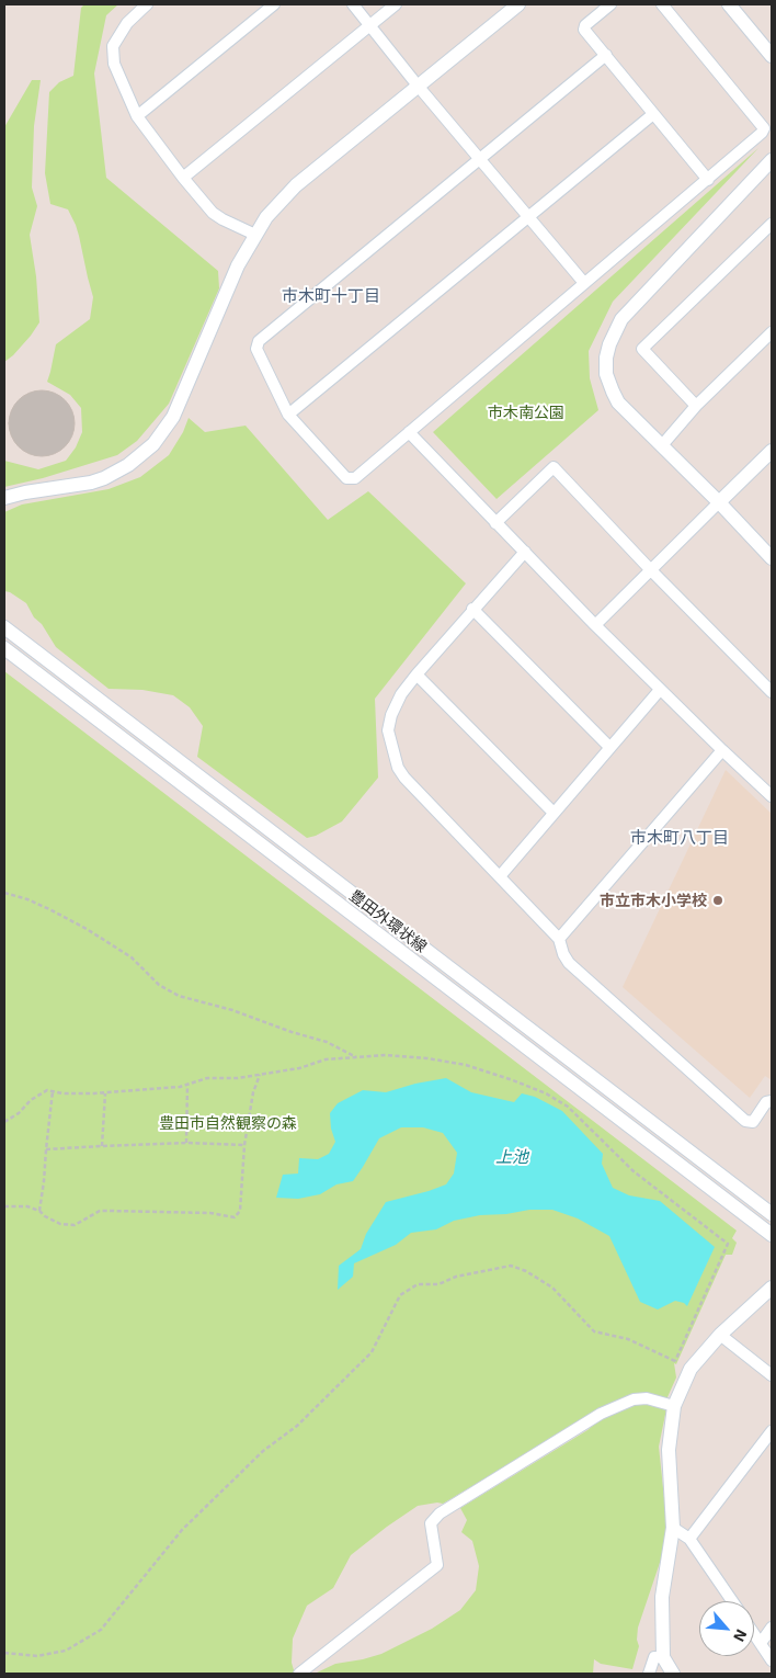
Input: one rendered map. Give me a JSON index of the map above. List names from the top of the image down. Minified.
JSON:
{"streets":{"street":["豊田外環状線"]},"districts":["市木町十丁目","市木町八丁目"],"water":["上池"],"parks":["市木南公園","豊田市自然観察の森"],"places":["市立市木小学校"],"north":"bottom right"}
